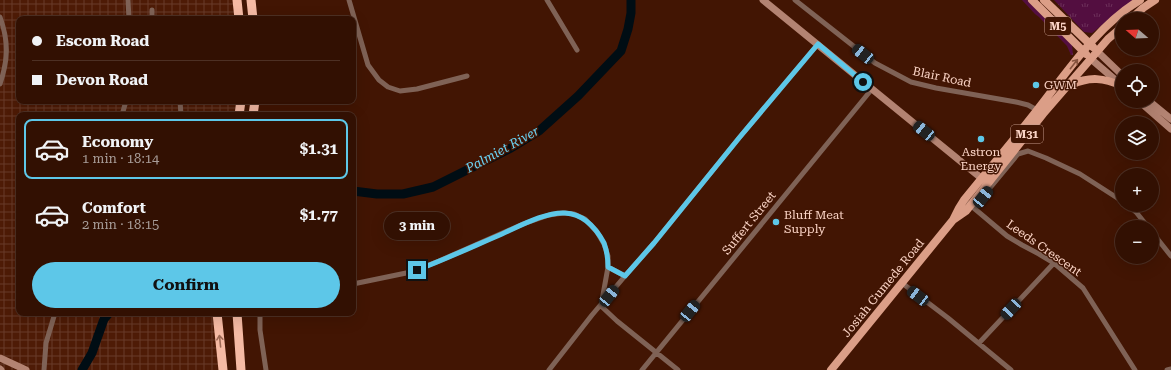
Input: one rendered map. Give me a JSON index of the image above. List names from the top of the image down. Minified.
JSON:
{"streets":{"main road":["M5","M31","Josiah Gumede Road"],"street":["Blair Road","Suffert Street","Leeds Crescent"]},"crossings":[["M5","Josiah Gumede Road"],["Blair Road","Josiah Gumede Road"],["Leeds Crescent","Josiah Gumede Road"]],"water":["Palmiet River"],"places":["GWM","Astron Energy","Bluff Meat Supply"],"north":"left","page":{"map_buttons":["+","−"],"banner":["Escom Road","Devon Road"],"list":[{"name":"Economy","note":"1 min · 18:14","value":"$1.31"},{"name":"Comfort","note":"2 min · 18:15","value":"$1.77"}],"bubble":"3 min","buttons":"Confirm"}}
